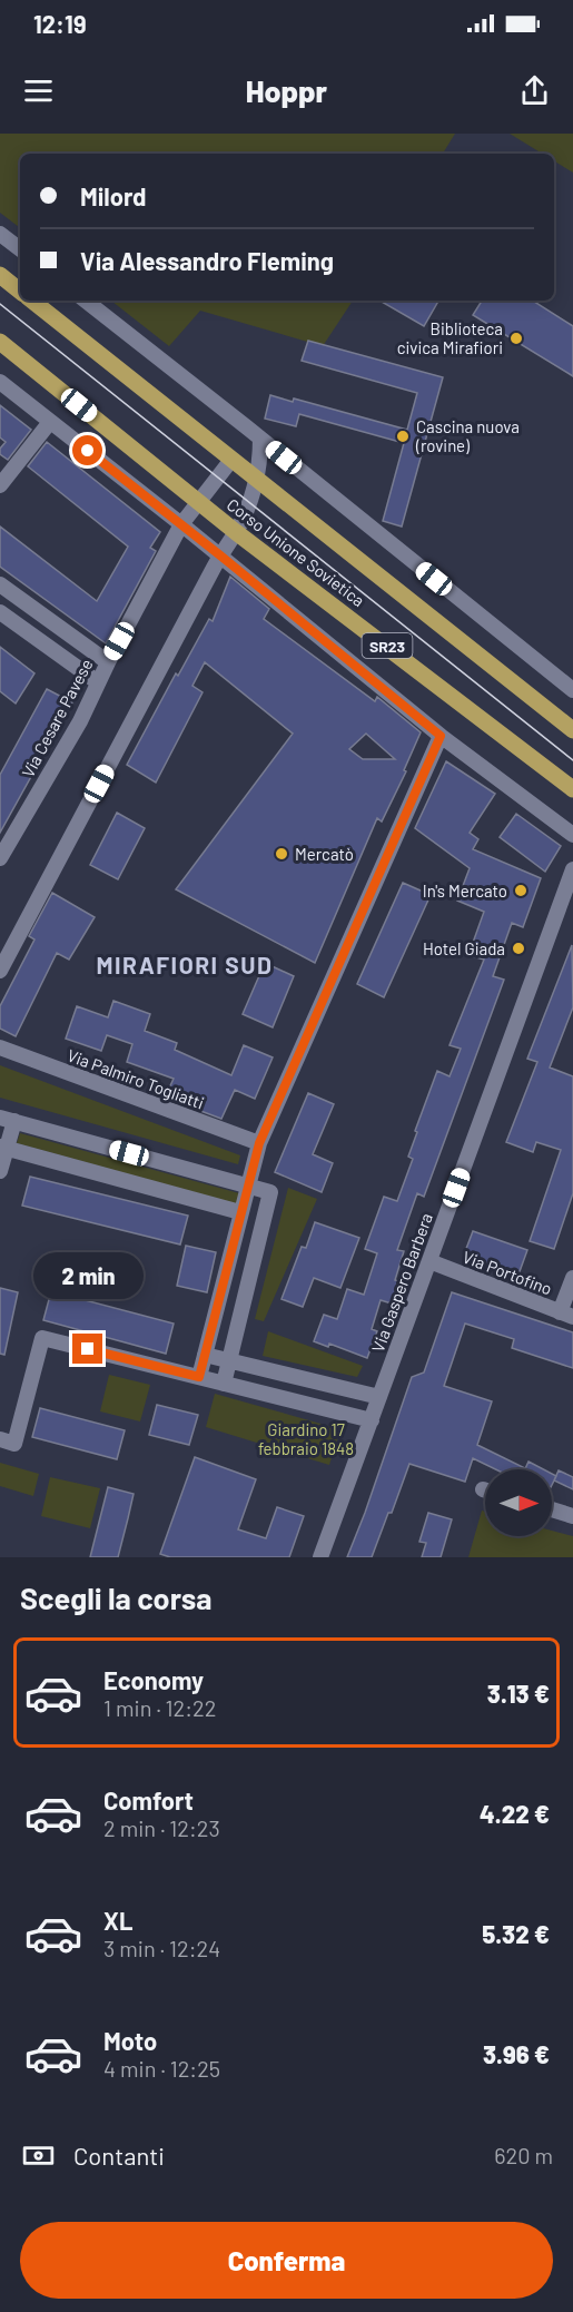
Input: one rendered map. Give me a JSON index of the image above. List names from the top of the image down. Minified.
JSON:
{"streets":{"main road":["Corso Unione Sovietica","SR23"],"street":["Via Cesare Pavese","Via Palmiro Togliatti","Via Portofino","Via Gaspero Barbera"]},"crossings":[["Corso Unione Sovietica","Via Cesare Pavese"],["Via Portofino","Via Gaspero Barbera"]],"districts":["MIRAFIORI SUD"],"parks":["Giardino 17 febbraio 1848"],"places":["Biblioteca civica Mirafiori","Cascina nuova (rovine)","Mercatò","In's Mercato","Hotel Giada"],"north":"right","page":{"status":"12:19","header":"Hoppr","banner":["Milord","Via Alessandro Fleming"],"bubble":"2 min","heading":"Scegli la corsa","list":[{"name":"Economy","note":"1 min · 12:22","value":"3.13 €"},{"name":"Comfort","note":"2 min · 12:23","value":"4.22 €"},{"name":"XL","note":"3 min · 12:24","value":"5.32 €"},{"name":"Moto","note":"4 min · 12:25","value":"3.96 €"}],"pay":["Contanti","620 m"],"buttons":"Conferma"}}
